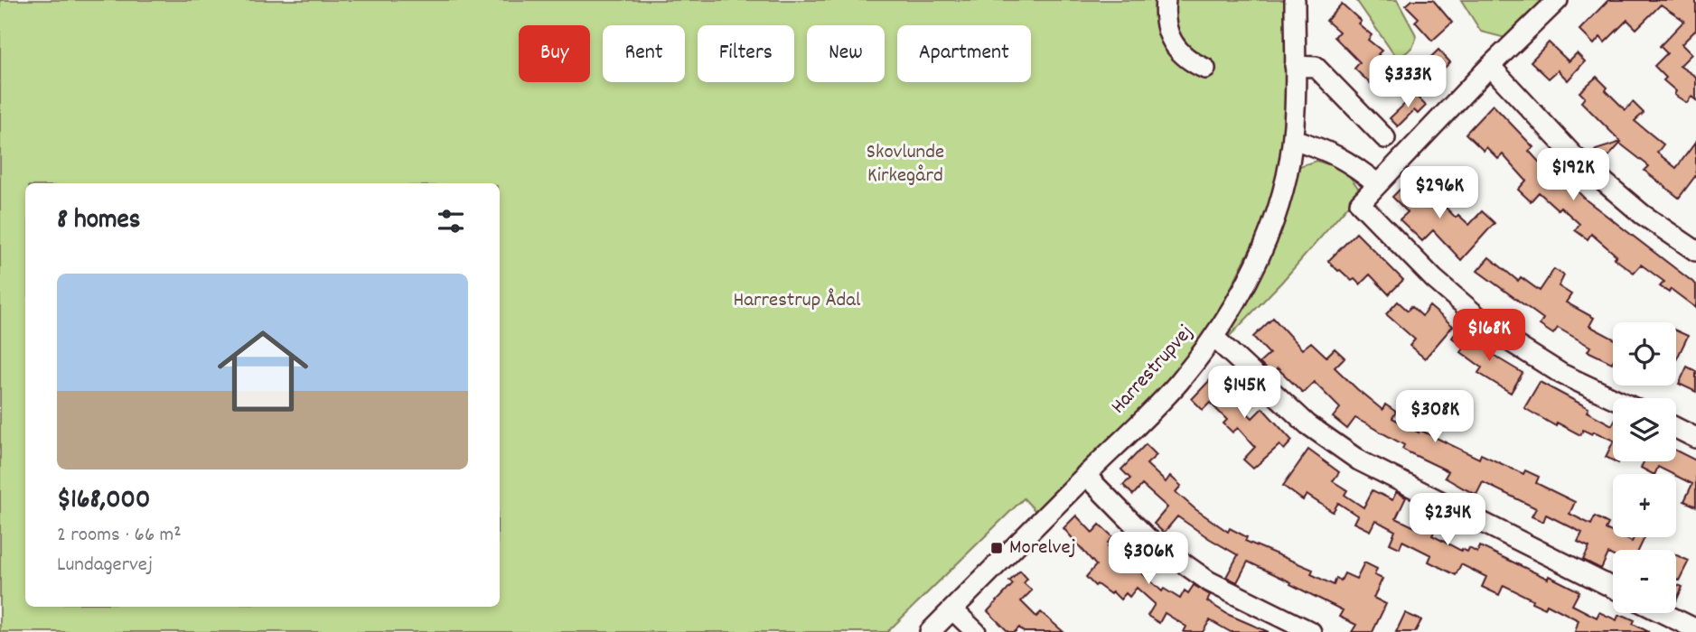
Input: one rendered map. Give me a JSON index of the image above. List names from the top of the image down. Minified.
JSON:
{"streets":{"street":["Harrestrupvej"]},"parks":["Skovlunde Kirkegård","Harrestrup Ådal"],"places":{"transit":["Morelvej"]},"page":{"chip":["Buy","Rent","Filters","New","Apartment"],"price":["$333K","$192K","$296K","$168K","$145K","$308K","$234K","$306K"],"heading":"8 homes","list":[{"name":"$168,000","note":"2 rooms · 66 m² · Lundagervej"}],"map_buttons":["+","−"]}}
